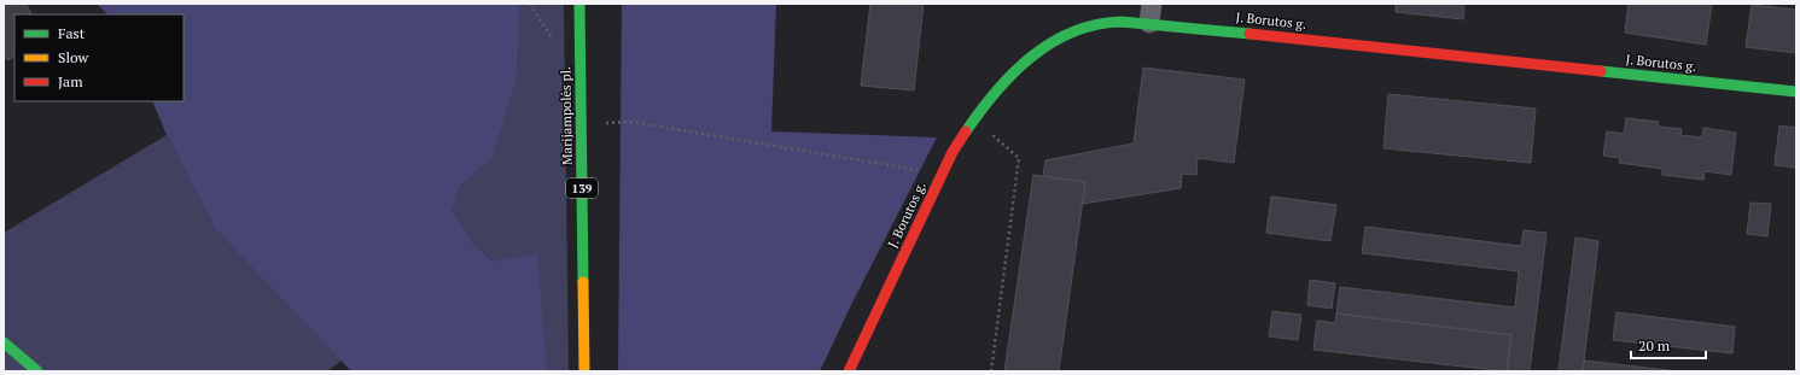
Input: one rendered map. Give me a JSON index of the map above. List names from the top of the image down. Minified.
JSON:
{"streets":{"street":["J. Borutos g.","Marijampolės pl.","139"]},"legend":["Fast","Slow","Jam"],"scale_bar":"20 m"}
